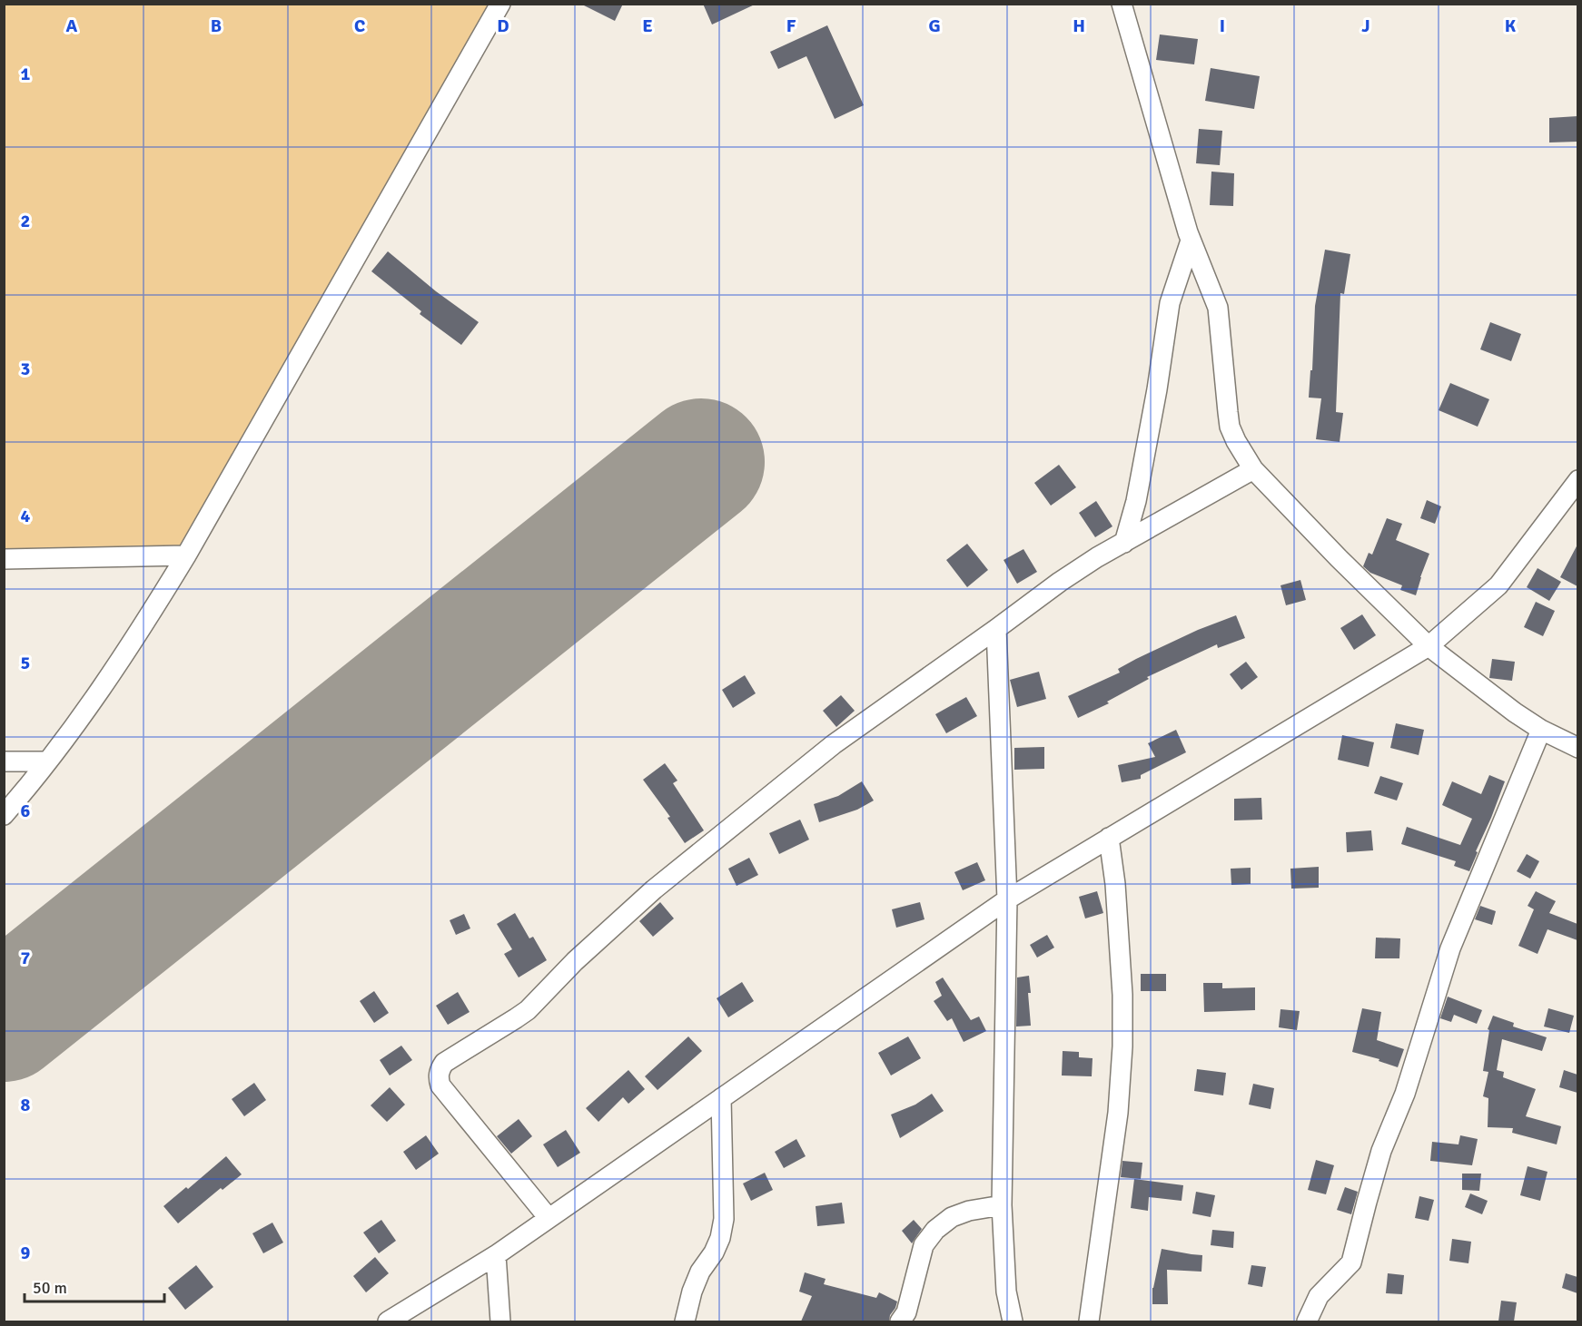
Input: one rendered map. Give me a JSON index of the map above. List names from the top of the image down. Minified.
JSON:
{"scale_bar":"50 m","grid":{"columns":["A","B","C","D","E","F","G","H","I","J","K"],"rows":["1","2","3","4","5","6","7","8","9"]}}
